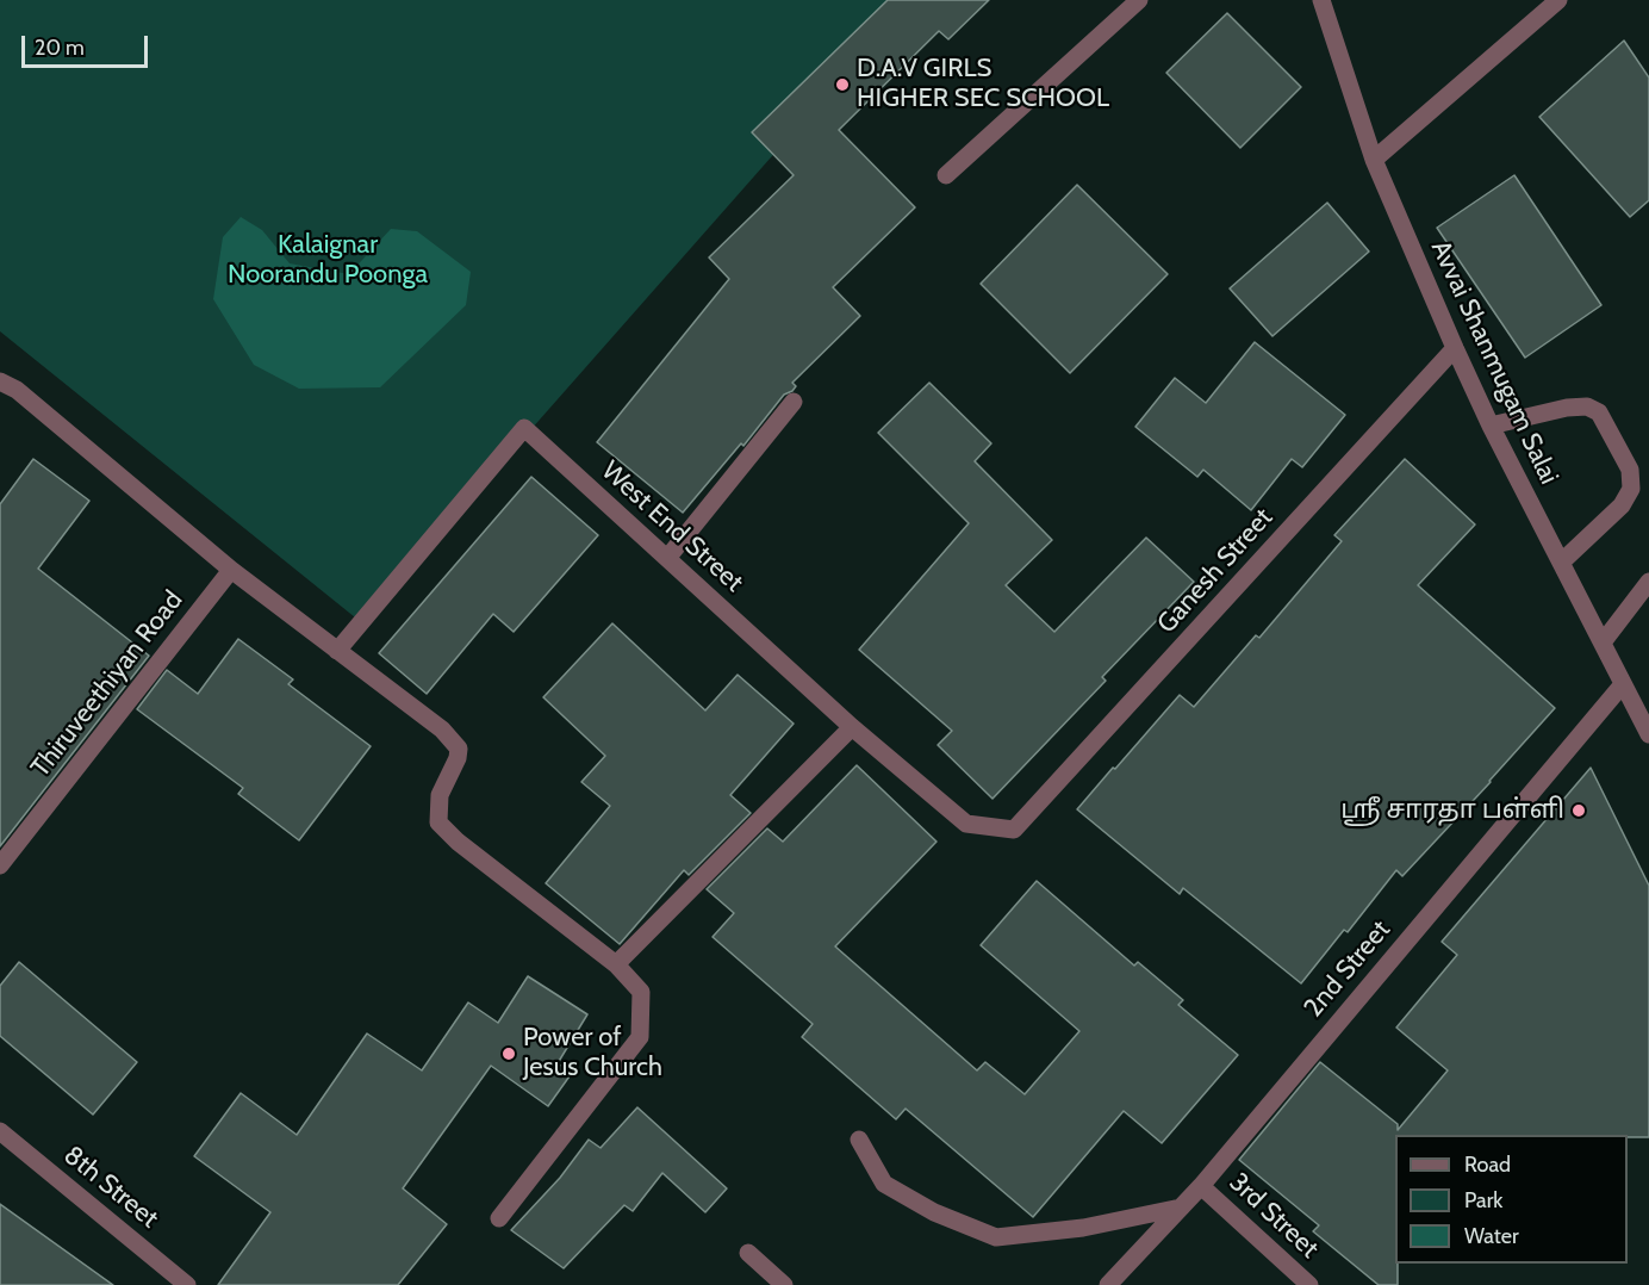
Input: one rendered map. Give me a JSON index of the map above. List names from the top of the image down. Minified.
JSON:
{"streets":{"street":["Avvai Shanmugam Salai","West End Street","Ganesh Street","Thiruveethiyan Road","2nd Street","8th Street","3rd Street"]},"crossings":[["Avvai Shanmugam Salai","Ganesh Street"],["Avvai Shanmugam Salai","2nd Street"],["West End Street","Ganesh Street"],["2nd Street","3rd Street"]],"parks":["Kalaignar Noorandu Poonga"],"places":["D.A.V GIRLS HIGHER SEC SCHOOL","ஸ்ரீ சாரதா பள்ளி","Power of Jesus Church"],"legend":["Road","Park","Water"],"scale_bar":"20 m"}
